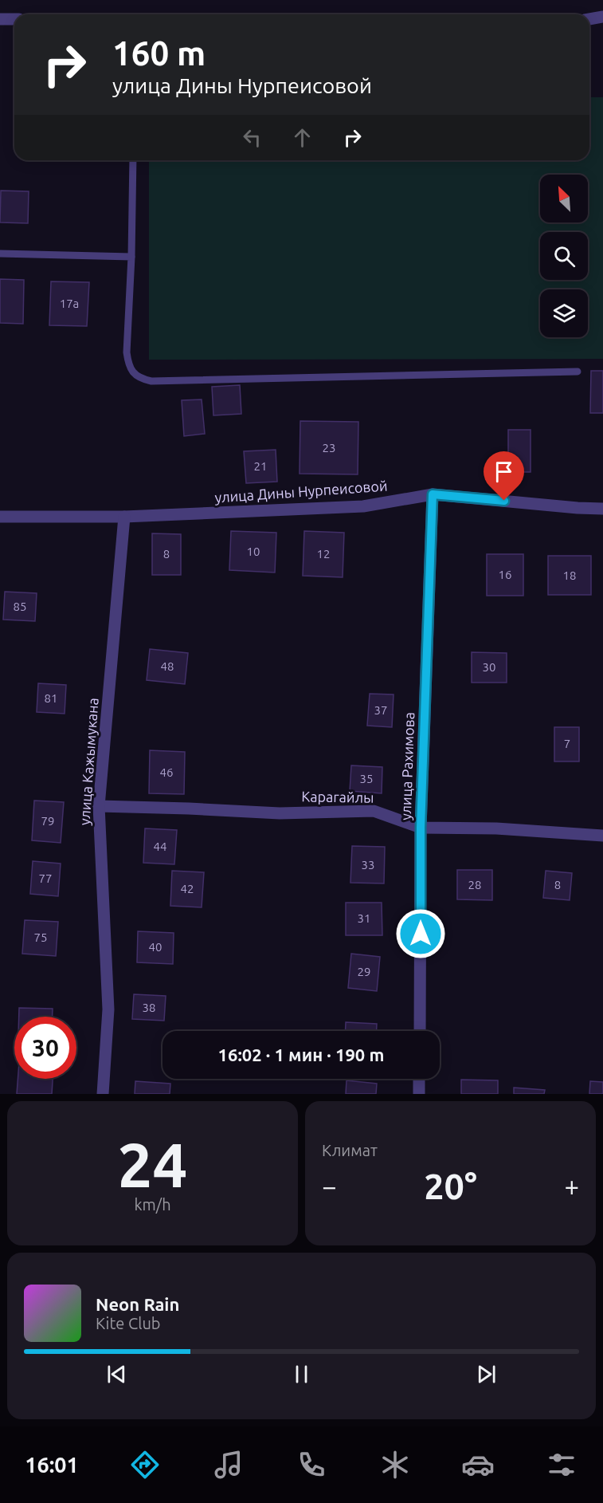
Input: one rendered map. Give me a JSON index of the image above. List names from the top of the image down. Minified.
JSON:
{"streets":{"street":["улица Дины Нурпеисовой","улица Кажымукана","улица Рахимова","Карагайлы"]},"crossings":[["улица Дины Нурпеисовой","улица Кажымукана"],["улица Дины Нурпеисовой","улица Рахимова"],["улица Кажымукана","Карагайлы"],["улица Рахимова","Карагайлы"]],"house_numbers":["17а","23","21","10","8","12","16","18","85","48","30","81","37","7","46","35","79","44","33","77","28","8","42","31","75","40","29","38"],"north":"top left","page":{"turn":["160 m","улица Дины Нурпеисовой"],"limit":"30","trip":"16:02 · 1 мин · 190 m","tile":[["24","km/h"],"Климат"],"heat":["−","20°","+"],"song":["Neon Rain","Kite Club"],"tabs":"16:01"}}
